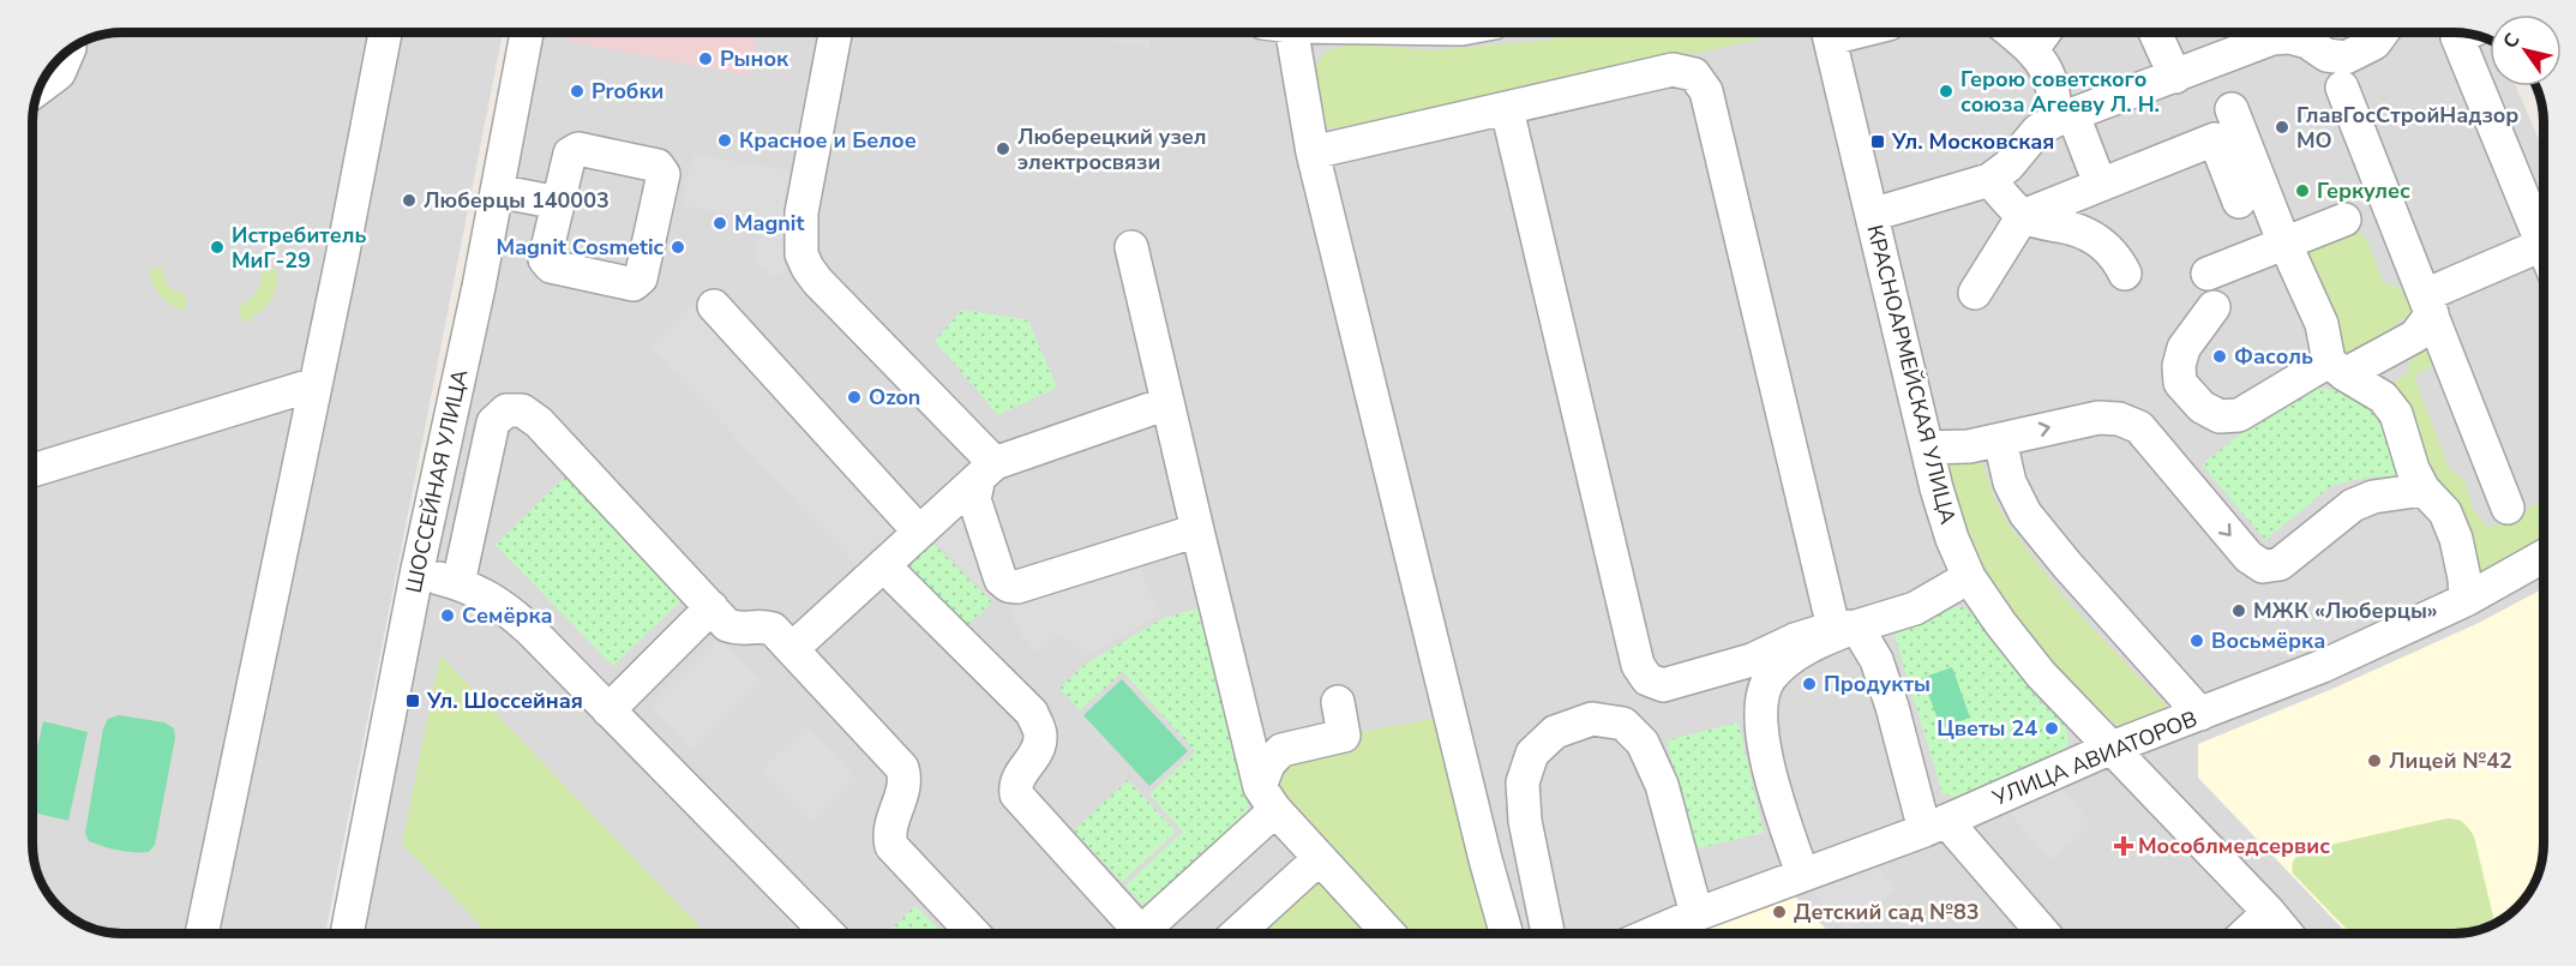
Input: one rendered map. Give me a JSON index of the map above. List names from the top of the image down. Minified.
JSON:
{"streets":{"street":["КРАСНОАРМЕЙСКАЯ УЛИЦА","ШОССЕЙНАЯ УЛИЦА","УЛИЦА АВИАТОРОВ"]},"crossings":[["КРАСНОАРМЕЙСКАЯ УЛИЦА","УЛИЦА АВИАТОРОВ"]],"places":{"other":["Рынок","Proбки","Герою советского союза Агееву Л. Н.","ГлавГосСтройНадзор МО","Красное и Белое","Люберецкий узел электросвязи","Геркулес","Люберцы 140003","Magnit","Истребитель МиГ-29","Magnit Cosmetic","Фасоль","Ozon","МЖК «Люберцы»","Семёрка","Восьмёрка","Продукты","Цветы 24","Лицей №42","Детский сад №83"],"transit":["Ул. Московская","Ул. Шоссейная"],"health":["Мособлмедсервис"]},"north":"top left"}
